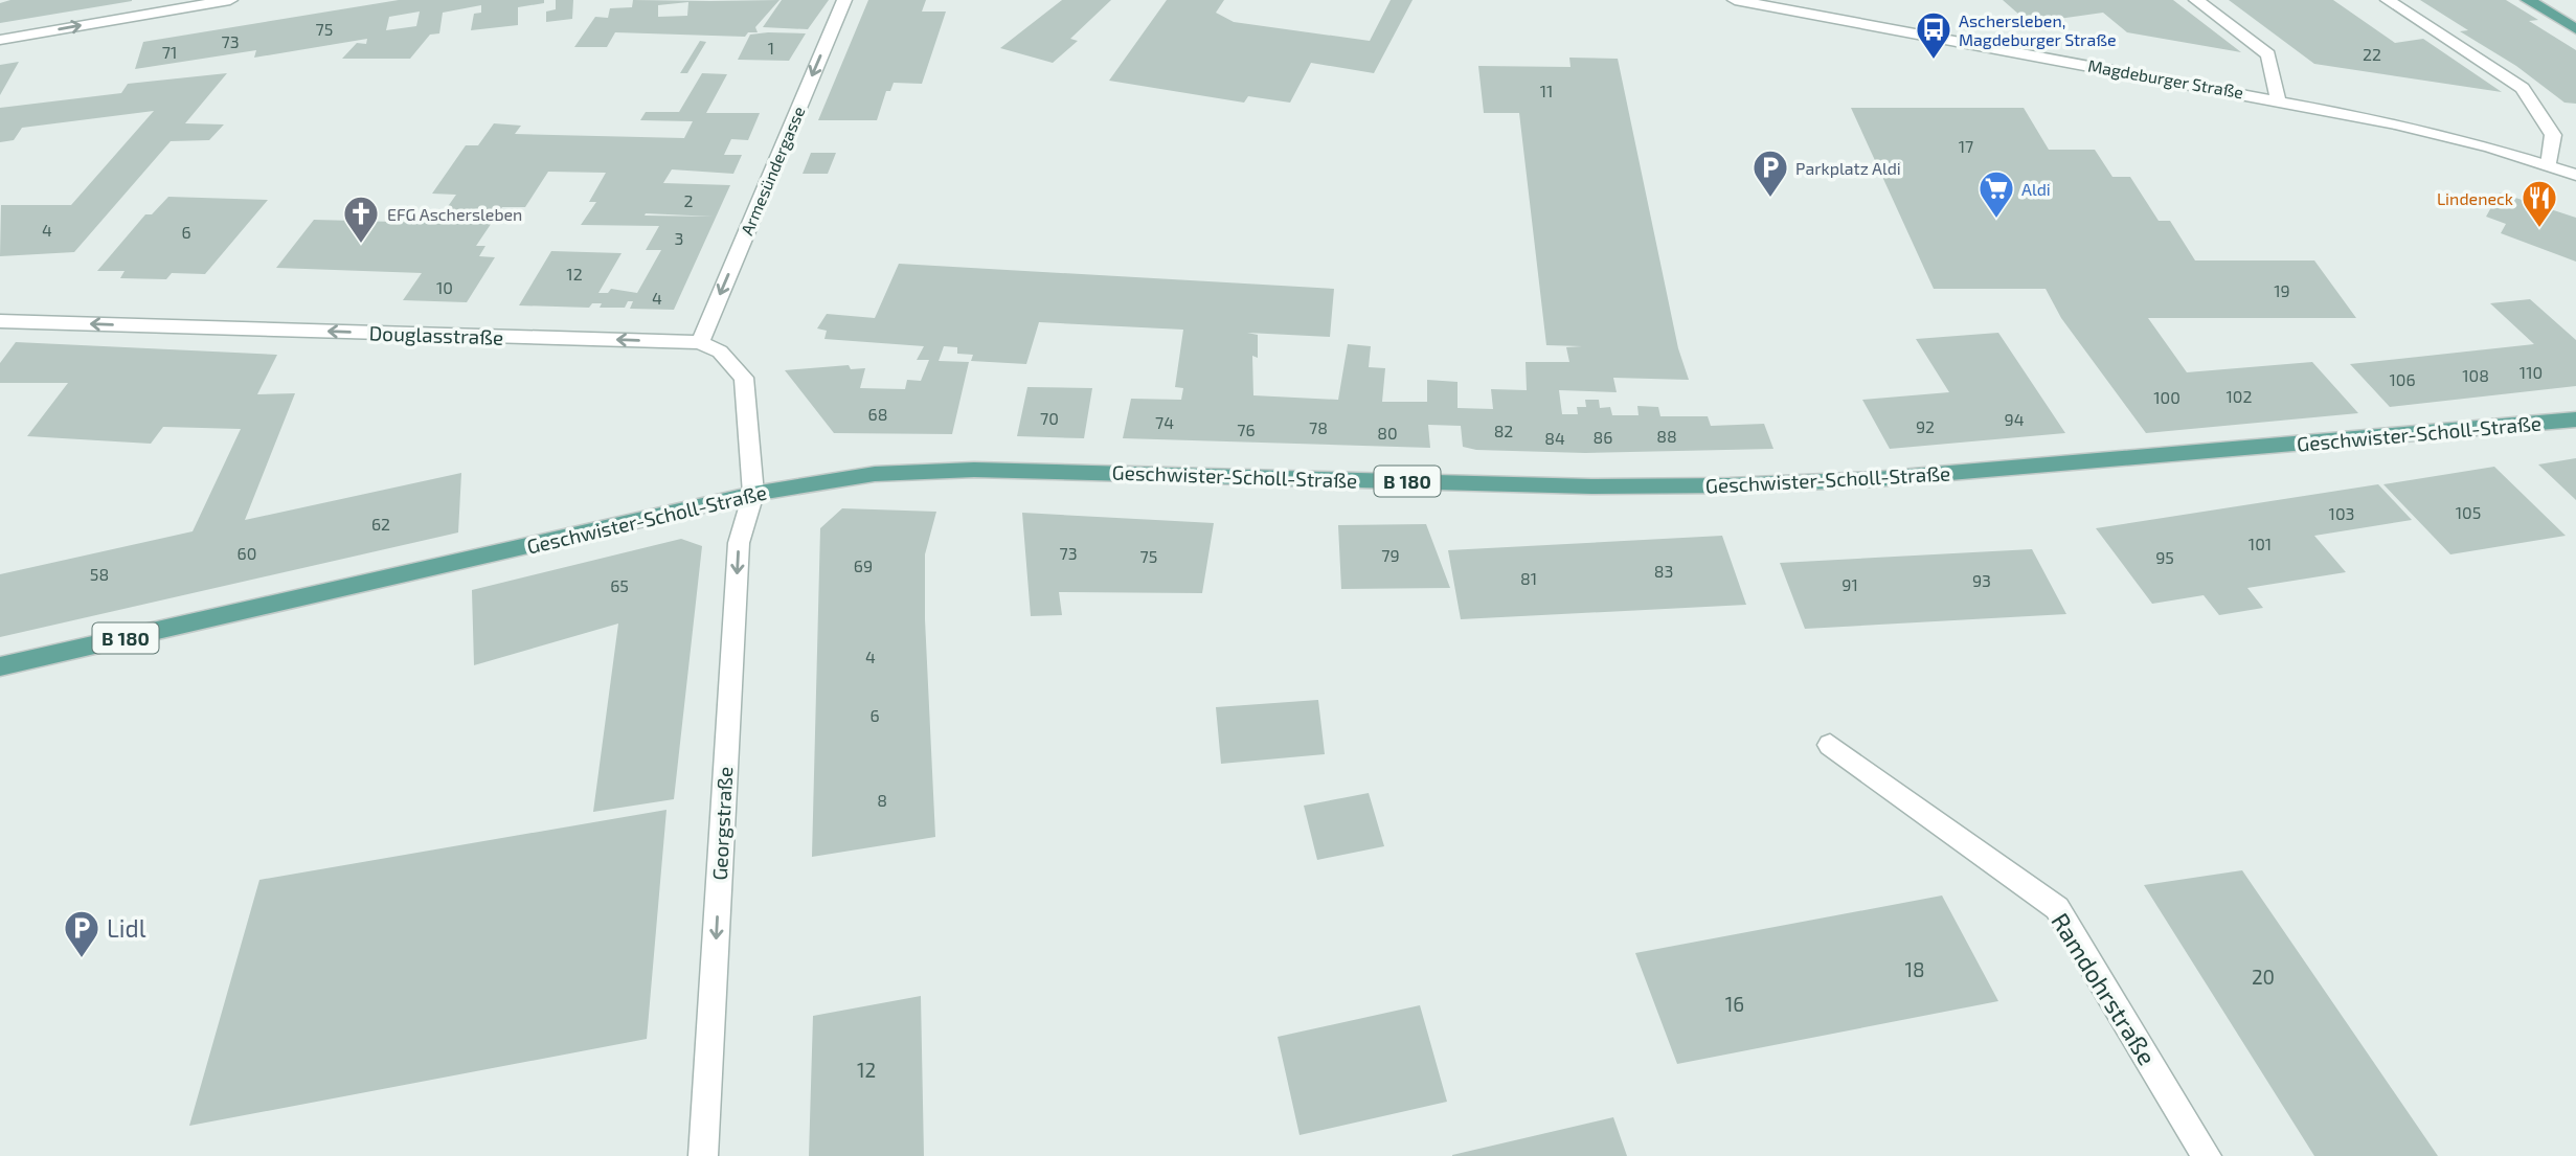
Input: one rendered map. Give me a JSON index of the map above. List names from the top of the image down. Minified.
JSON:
{"streets":{"main road":["Geschwister-Scholl-Straße","B 180"],"street":["Magdeburger Straße","Armesündergasse","Douglasstraße","Georgstraße","Ramdohrstraße"]},"crossings":[["Armesündergasse","Douglasstraße"],["Geschwister-Scholl-Straße","Georgstraße"]],"one_way":["Armesündergasse","Douglasstraße","Georgstraße"],"places":{"bus stop":["Aschersleben, Magdeburger Straße"],"parking":["Parkplatz Aldi","Lidl"],"supermarket":["Aldi"],"restaurant":["Lindeneck"],"church":["EFG Aschersleben"]},"house_numbers":["75","73","1","71","22","11","17","2","4","6","3","12","10","19","4","110","108","106","102","100","68","70","94","74","92","78","76","82","80","88","86","84","105","103","62","101","60","73","79","75","95","69","83","58","81","93","91","65","4","6","8","18","20","16","12"]}
